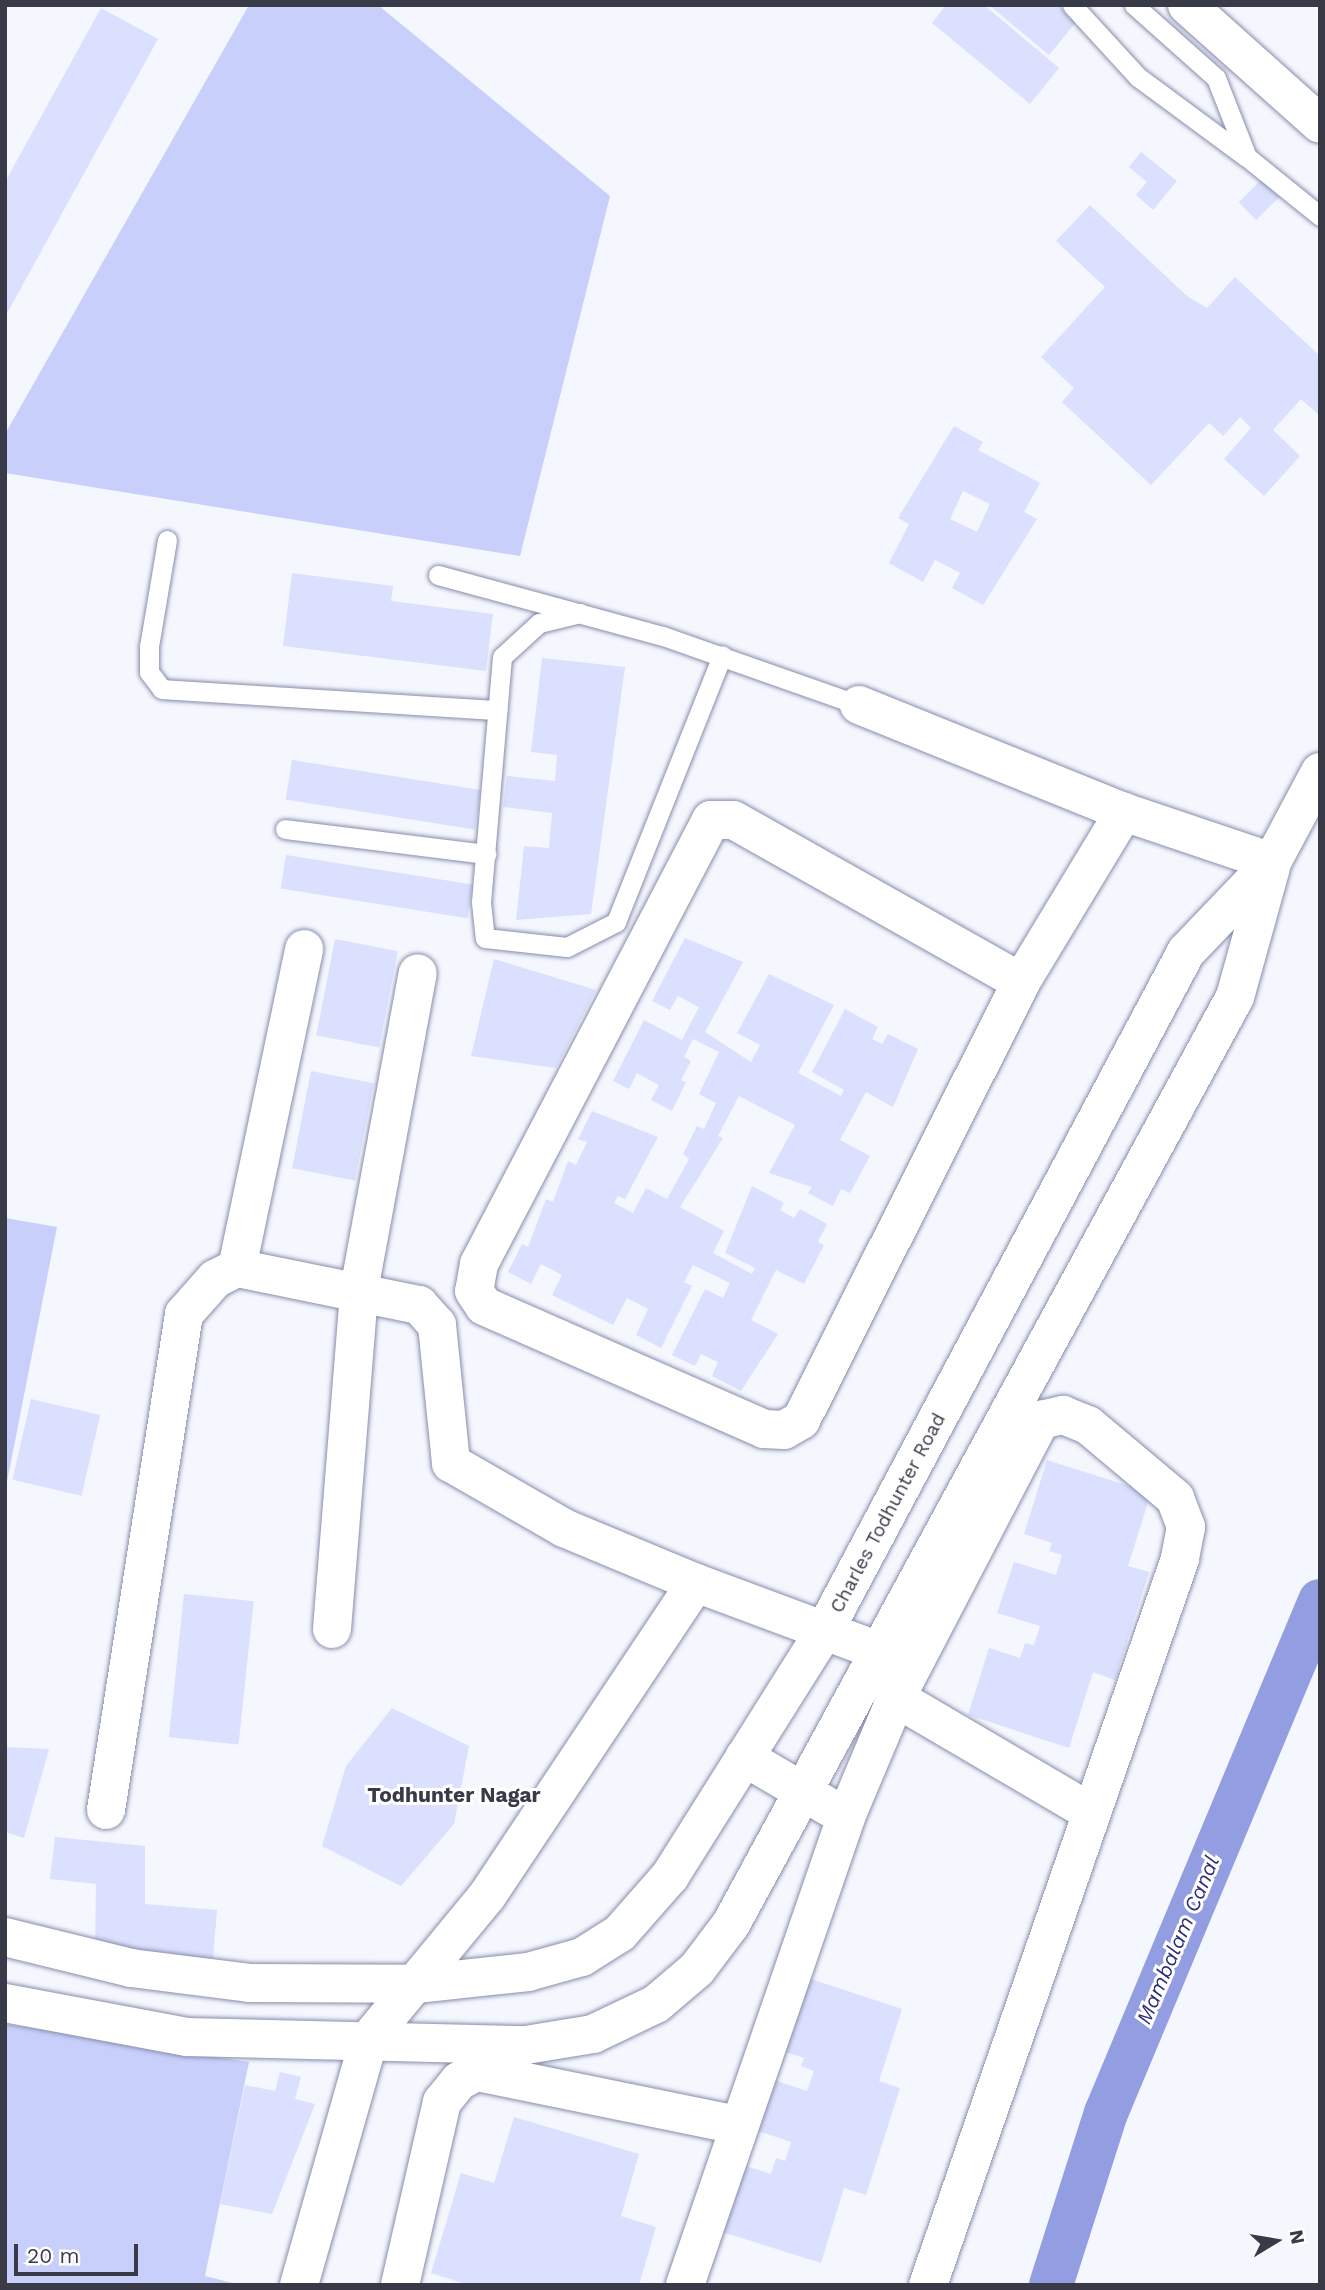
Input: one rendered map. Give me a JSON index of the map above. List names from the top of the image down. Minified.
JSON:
{"streets":{"street":["Charles Todhunter Road"]},"districts":["Todhunter Nagar"],"water":["Mambalam Canal"],"scale_bar":"20 m","north":"right"}
